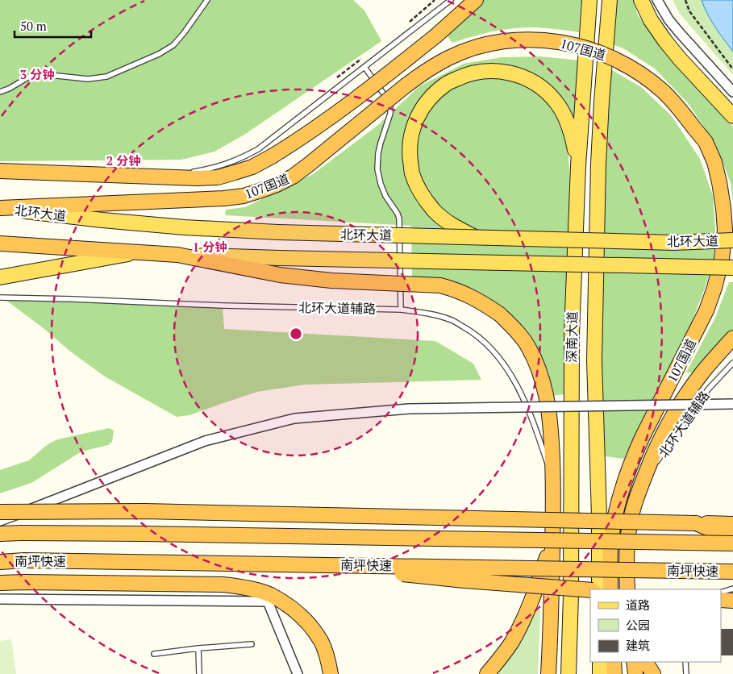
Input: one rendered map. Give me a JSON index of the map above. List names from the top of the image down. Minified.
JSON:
{"streets":{"highway":["107国道","北环大道","南坪快速"],"main road":["深南大道"],"lane":["北环大道辅路"]},"crossings":[["107国道","北环大道"]],"legend":["道路","公园","建筑"],"scale_bar":"50 m","rings":["3 分钟","2 分钟","1 分钟"]}
